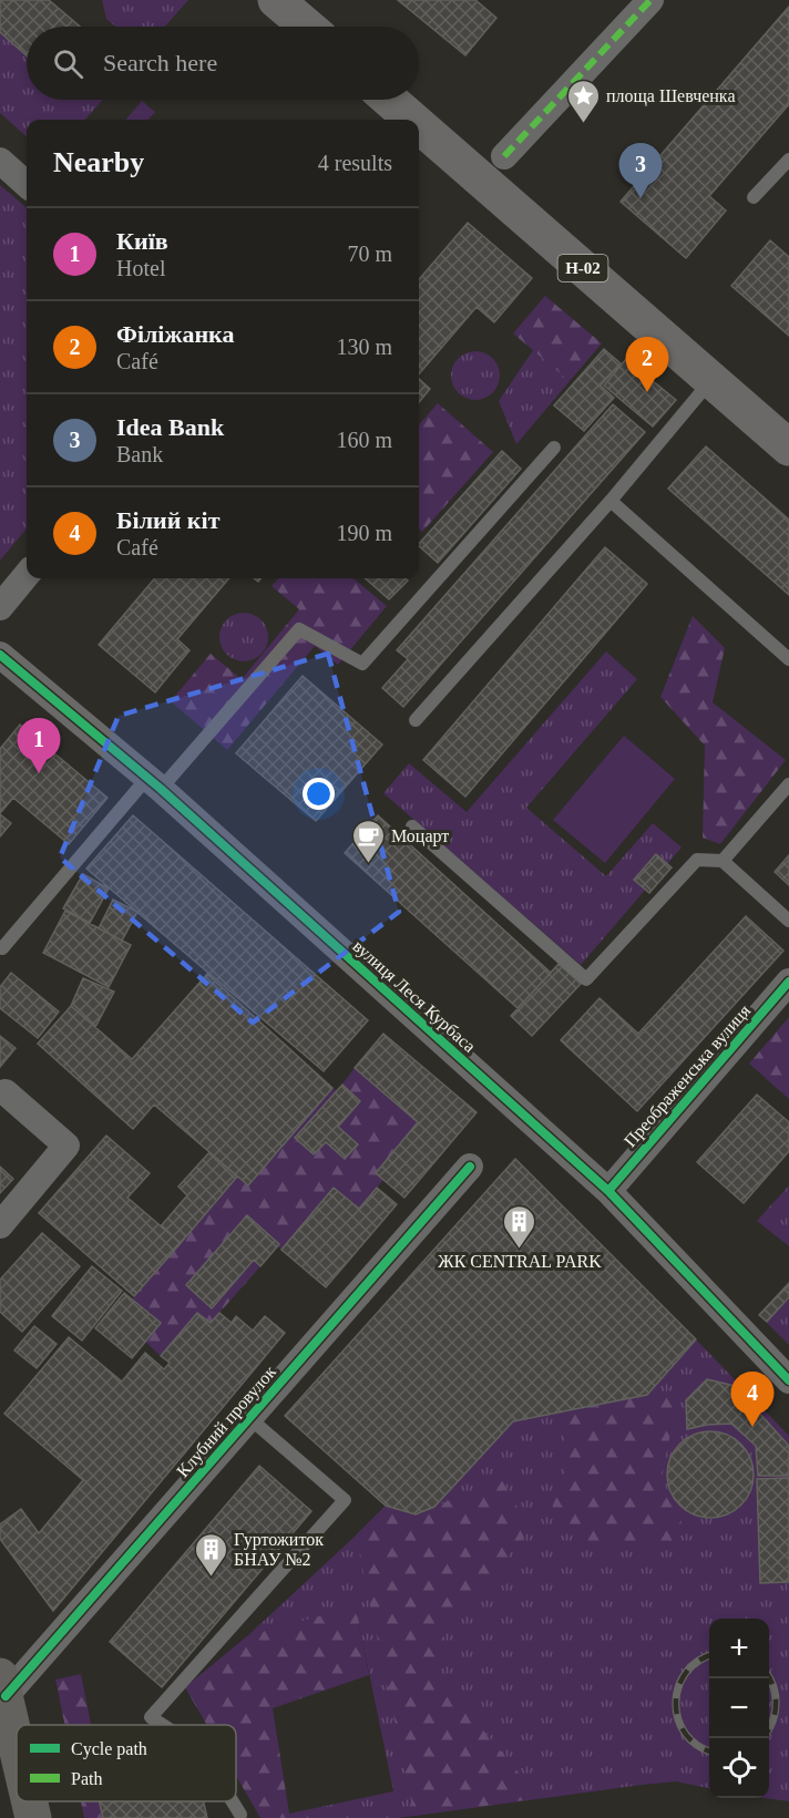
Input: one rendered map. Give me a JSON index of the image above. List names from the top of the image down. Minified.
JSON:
{"streets":{"main road":["Н-02"],"street":["вулиця Леся Курбаса","Преображенська вулиця","Клубний провулок"]},"crossings":[["вулиця Леся Курбаса","Преображенська вулиця"]],"places":{"place":["площа Шевченка"],"cafe":["Моцарт"],"building":["ЖК CENTRAL PARK","Гуртожиток БНАУ №2"]},"legend":["Cycle path","Path"],"page":{"search":"Search here","heading":["Nearby","4 results"],"pins":["3","2","1","4"],"list":[{"mark":"1","name":"Київ","note":"Hotel","value":"70 m"},{"mark":"2","name":"Філіжанка","note":"Café","value":"130 m"},{"mark":"3","name":"Idea Bank","note":"Bank","value":"160 m"},{"mark":"4","name":"Білий кіт","note":"Café","value":"190 m"}],"map_buttons":["+","−"]}}
